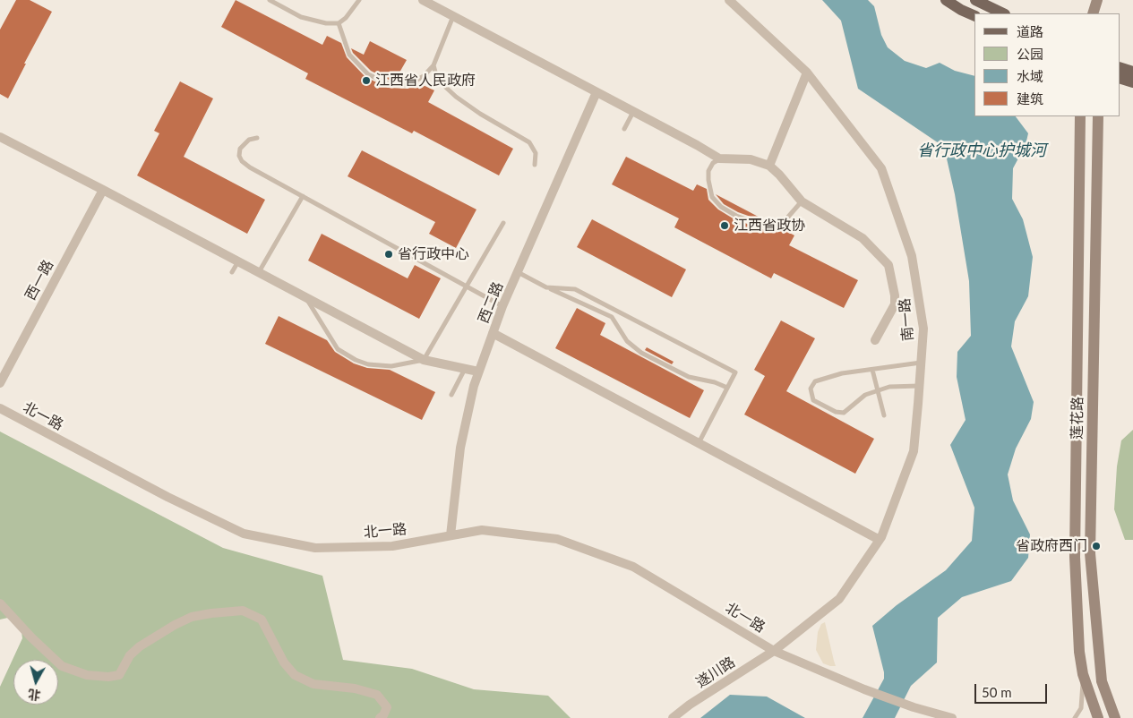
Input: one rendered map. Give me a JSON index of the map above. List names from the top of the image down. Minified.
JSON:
{"streets":{"main road":["莲花路"],"street":["西一路","西二路","南一路","北一路","遂川路"]},"crossings":[["西二路","北一路"],["南一路","北一路"],["南一路","遂川路"],["北一路","遂川路"]],"water":["省行政中心护城河"],"places":["江西省人民政府","江西省政协","省行政中心","省政府西门"],"legend":["道路","公园","水域","建筑"],"scale_bar":"50 m","north":"bottom"}
